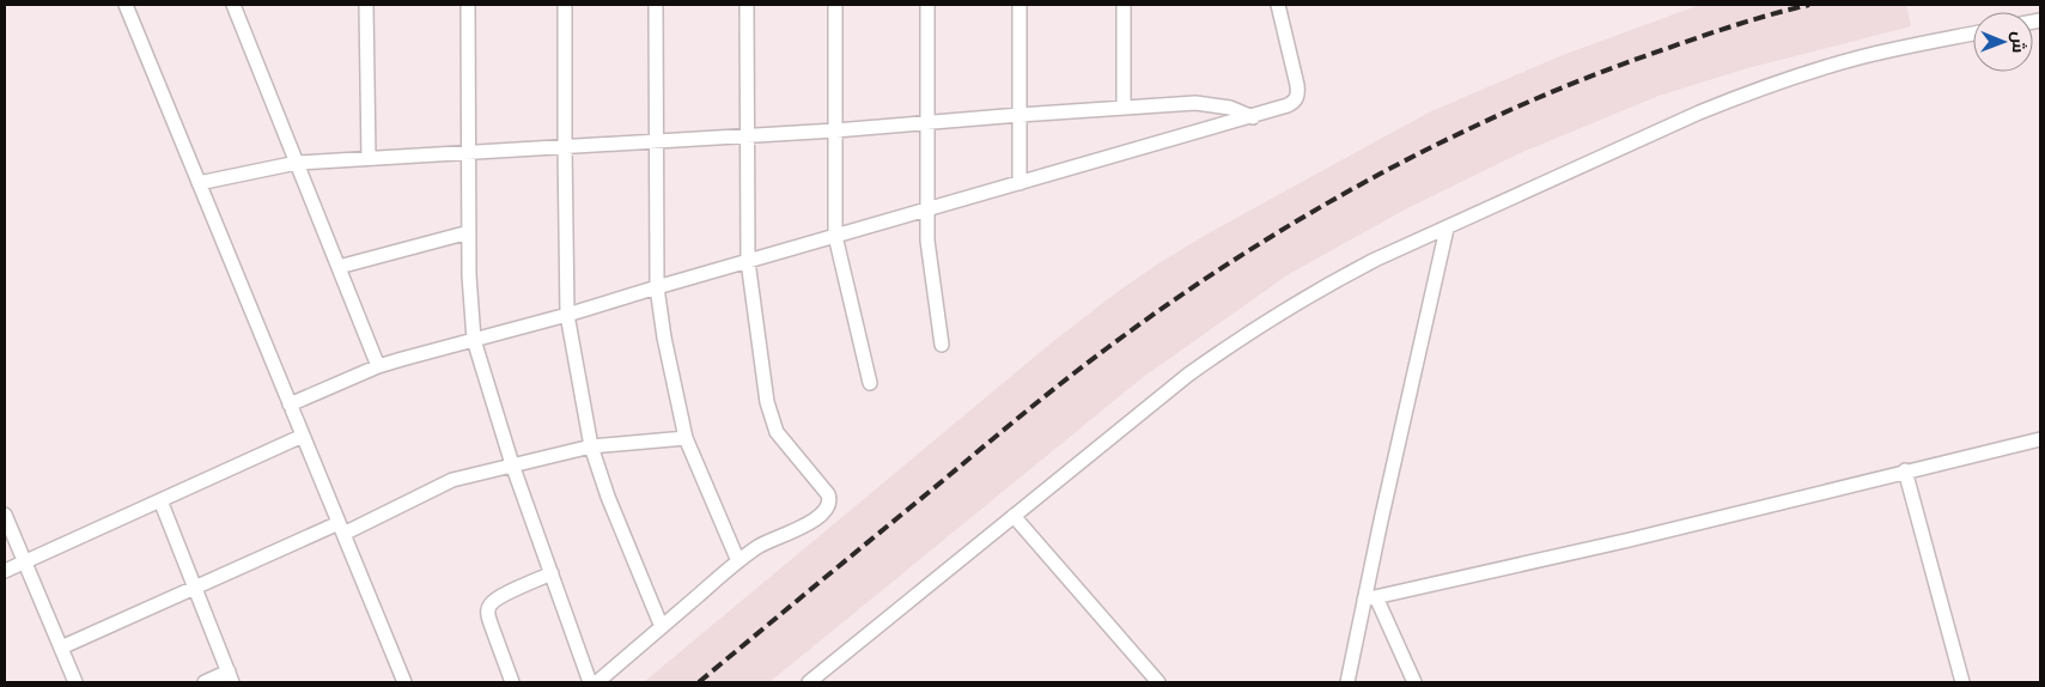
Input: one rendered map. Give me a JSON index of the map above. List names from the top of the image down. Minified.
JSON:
{"north":"right"}
